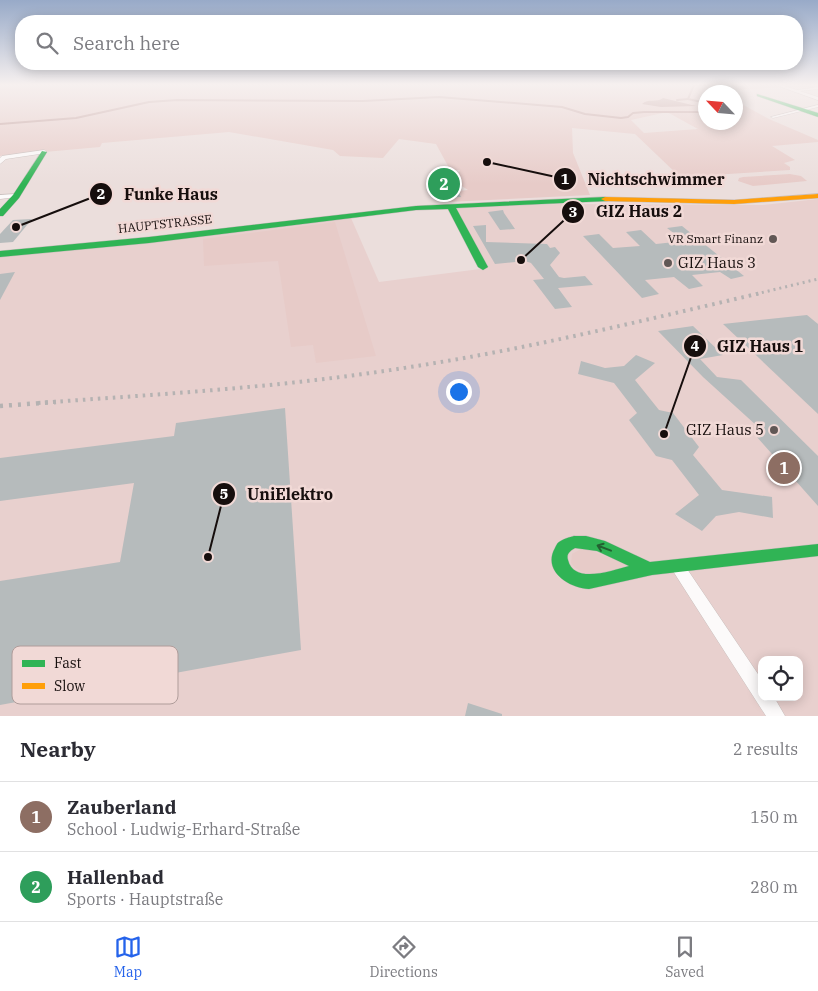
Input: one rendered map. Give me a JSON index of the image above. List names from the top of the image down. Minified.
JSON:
{"streets":{"street":["HAUPTSTRASSE"]},"places":["Nichtschwimmer","Funke Haus","VR Smart Finanz","GIZ Haus 2","GIZ Haus 3","GIZ Haus 5","GIZ Haus 1","UniElektro"],"legend":["Fast","Slow"],"north":"top left","page":{"search":"Search here","pins":["2","1"],"heading":["Nearby","2 results"],"list":[{"mark":"1","name":"Zauberland","note":"School · Ludwig-Erhard-Straße","value":"150 m"},{"mark":"2","name":"Hallenbad","note":"Sports · Hauptstraße","value":"280 m"}],"nav":["Map","Directions","Saved"]}}
